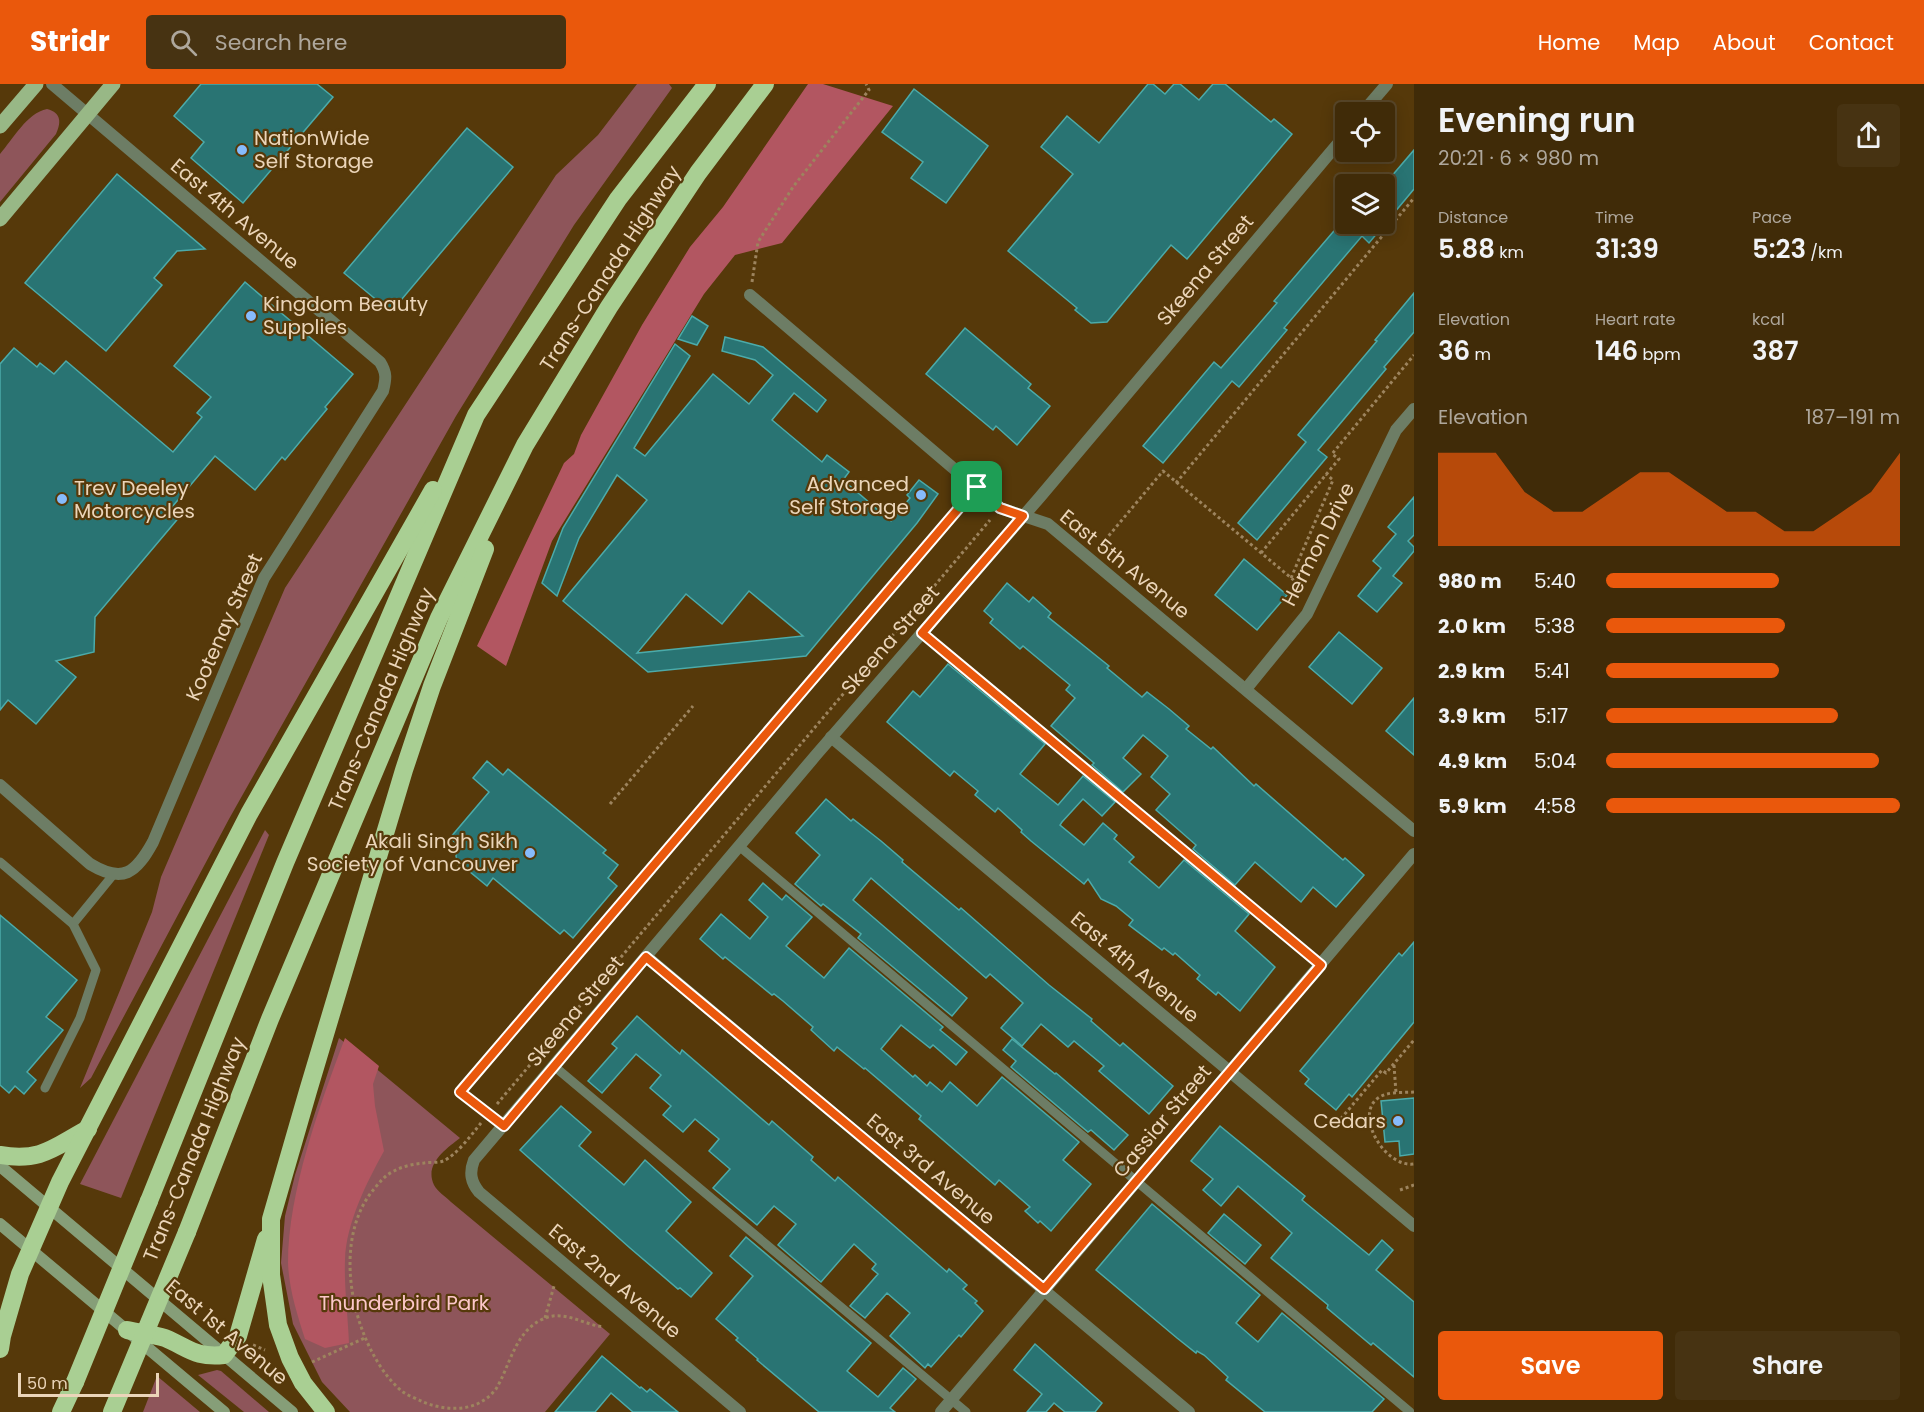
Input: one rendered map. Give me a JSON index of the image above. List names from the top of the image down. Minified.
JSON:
{"streets":{"highway":["Trans-Canada Highway"],"main road":["East 1st Avenue"],"street":["East 4th Avenue","Skeena Street","Hermon Drive","East 5th Avenue","Kootenay Street","Cassiar Street","East 3rd Avenue","East 2nd Avenue"]},"crossings":[["East 4th Avenue","Skeena Street"],["East 4th Avenue","Kootenay Street"],["East 4th Avenue","Cassiar Street"],["Skeena Street","East 5th Avenue"],["Skeena Street","East 3rd Avenue"],["Skeena Street","East 2nd Avenue"],["Hermon Drive","East 5th Avenue"],["Cassiar Street","East 3rd Avenue"]],"parks":["Thunderbird Park"],"places":["NationWide Self Storage","Kingdom Beauty Supplies","Advanced Self Storage","Trev Deeley Motorcycles","Akali Singh Sikh Society of Vancouver","Cedars"],"scale_bar":"50 m","page":{"header":"Stridr","search":"Search here","nav":["Home","Map","About","Contact"],"heading":["Evening run","20:21 · 6 × 980 m"],"stats":[["Distance","5.88 km"],["Time","31:39"],["Pace","5:23 /km"],["Elevation","36 m"],["Heart rate","146 bpm"],["kcal","387"]],"chart":["Elevation","187–191 m"],"list":[{"name":"980 m","note":"5:40"},{"name":"2.0 km","note":"5:38"},{"name":"2.9 km","note":"5:41"},{"name":"3.9 km","note":"5:17"},{"name":"4.9 km","note":"5:04"},{"name":"5.9 km","note":"4:58"}],"buttons":["Save","Share"],"scale":"50 m"}}
